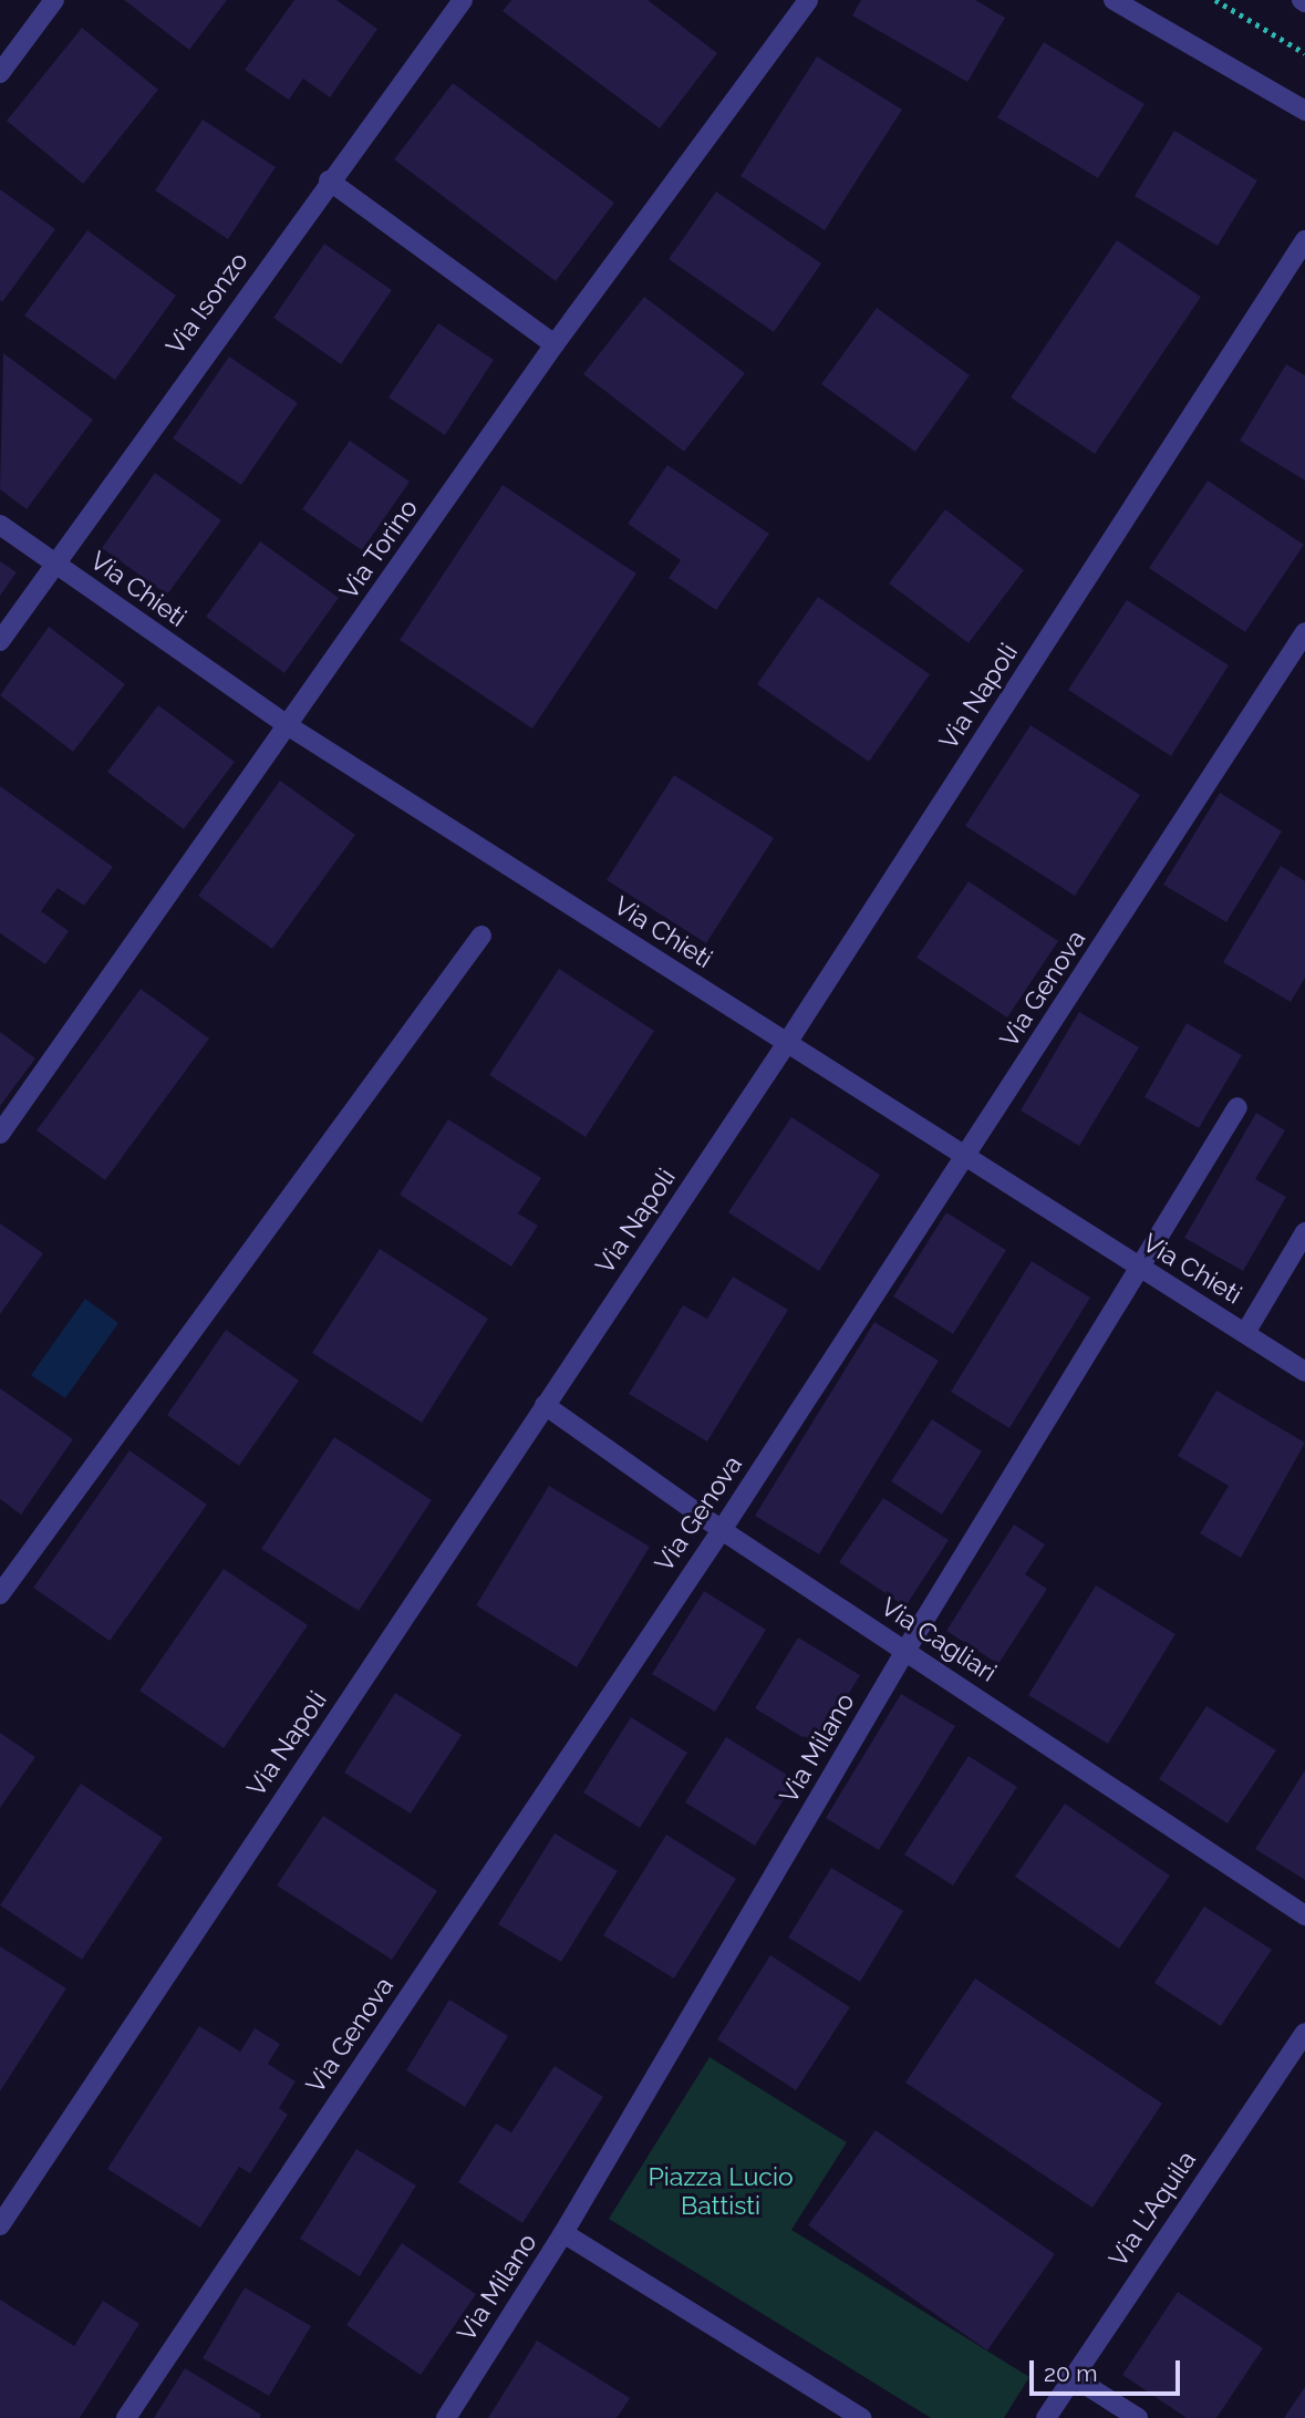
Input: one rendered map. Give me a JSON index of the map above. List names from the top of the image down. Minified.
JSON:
{"streets":{"street":["Via Isonzo","Via Torino","Via Chieti","Via Napoli","Via Genova","Via Cagliari","Via Milano","Via L'Aquila"]},"crossings":[["Via Isonzo","Via Chieti"],["Via Torino","Via Chieti"],["Via Chieti","Via Napoli"],["Via Chieti","Via Genova"],["Via Chieti","Via Milano"],["Via Napoli","Via Cagliari"],["Via Genova","Via Cagliari"],["Via Cagliari","Via Milano"]],"parks":["Piazza Lucio Battisti"],"scale_bar":"20 m"}
